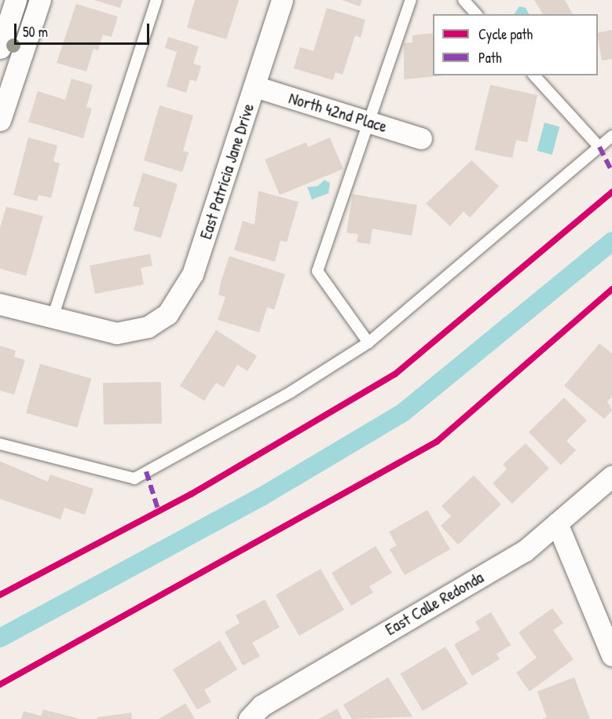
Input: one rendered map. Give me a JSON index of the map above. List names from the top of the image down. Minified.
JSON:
{"streets":{"street":["North 42nd Place","East Patricia Jane Drive","East Calle Redonda"]},"crossings":[["North 42nd Place","East Patricia Jane Drive"]],"legend":["Cycle path","Path"],"scale_bar":"50 m"}
